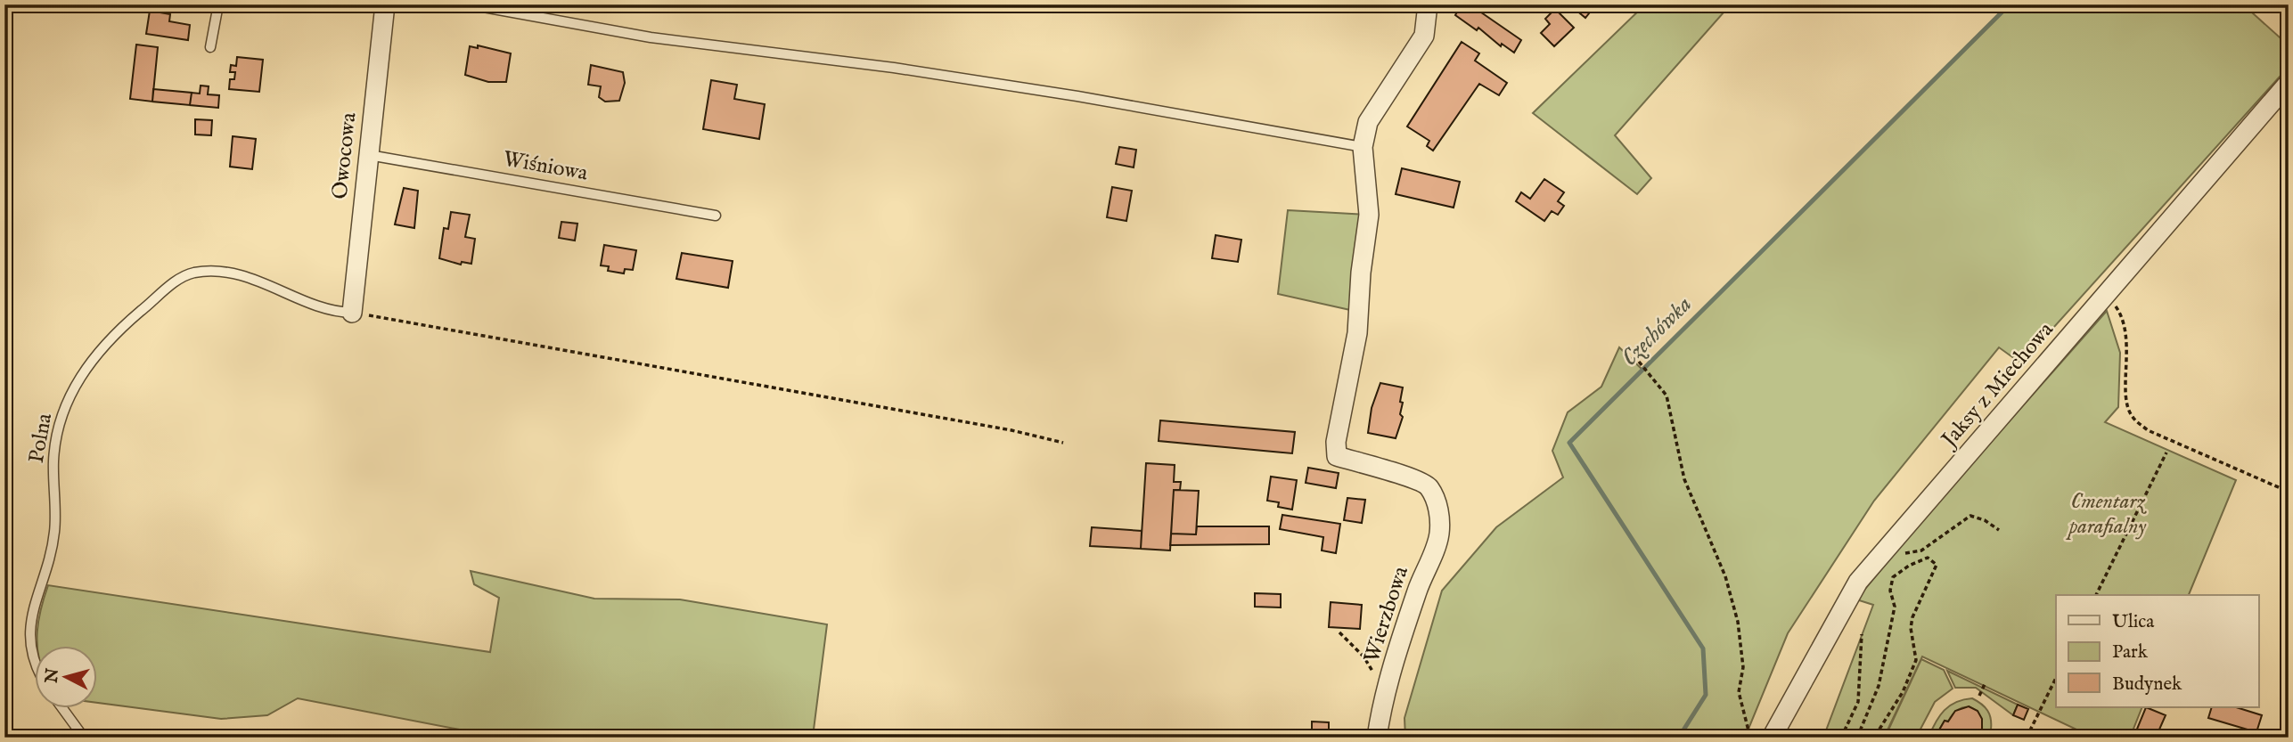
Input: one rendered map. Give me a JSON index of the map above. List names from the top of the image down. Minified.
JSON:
{"streets":{"street":["Owocowa","Jaksy z Miechowa","Wierzbowa"],"lane":["Wiśniowa","Polna"]},"crossings":[["Owocowa","Wiśniowa"],["Owocowa","Polna"]],"water":["Czechówka"],"parks":["Cmentarz parafialny"],"legend":["Ulica","Park","Budynek"],"north":"left"}
